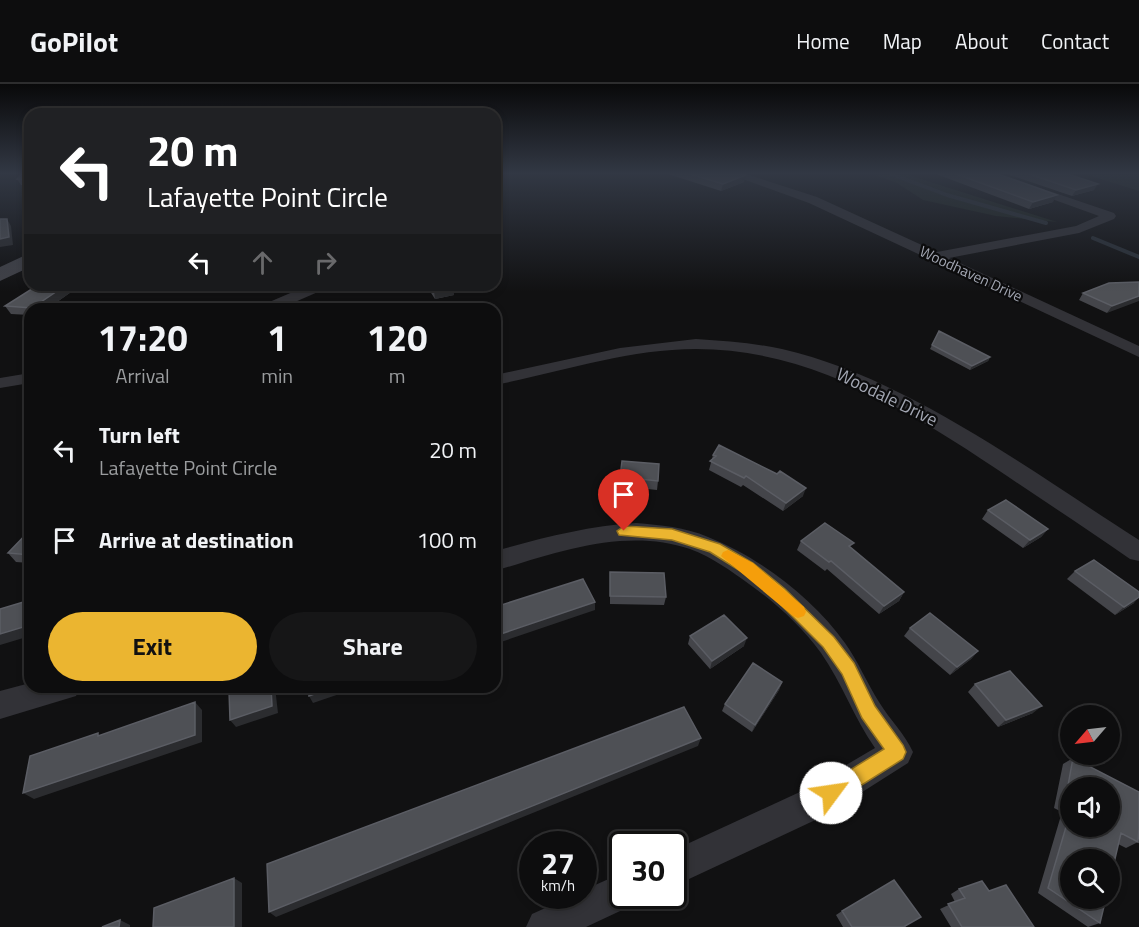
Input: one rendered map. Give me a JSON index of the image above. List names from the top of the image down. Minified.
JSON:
{"streets":{"street":["Woodhaven Drive","Woodale Drive"]},"north":"bottom left","page":{"header":"GoPilot","nav":["Home","Map","About","Contact"],"turn":["20 m","Lafayette Point Circle"],"eta":["17:20","Arrival","1","min","120","m"],"list":[{"name":"Turn left","note":"Lafayette Point Circle","value":"20 m"},{"name":"Arrive at destination","value":"100 m"}],"buttons":["Exit","Share"],"speed":"27 km/h","limit":"30"}}
